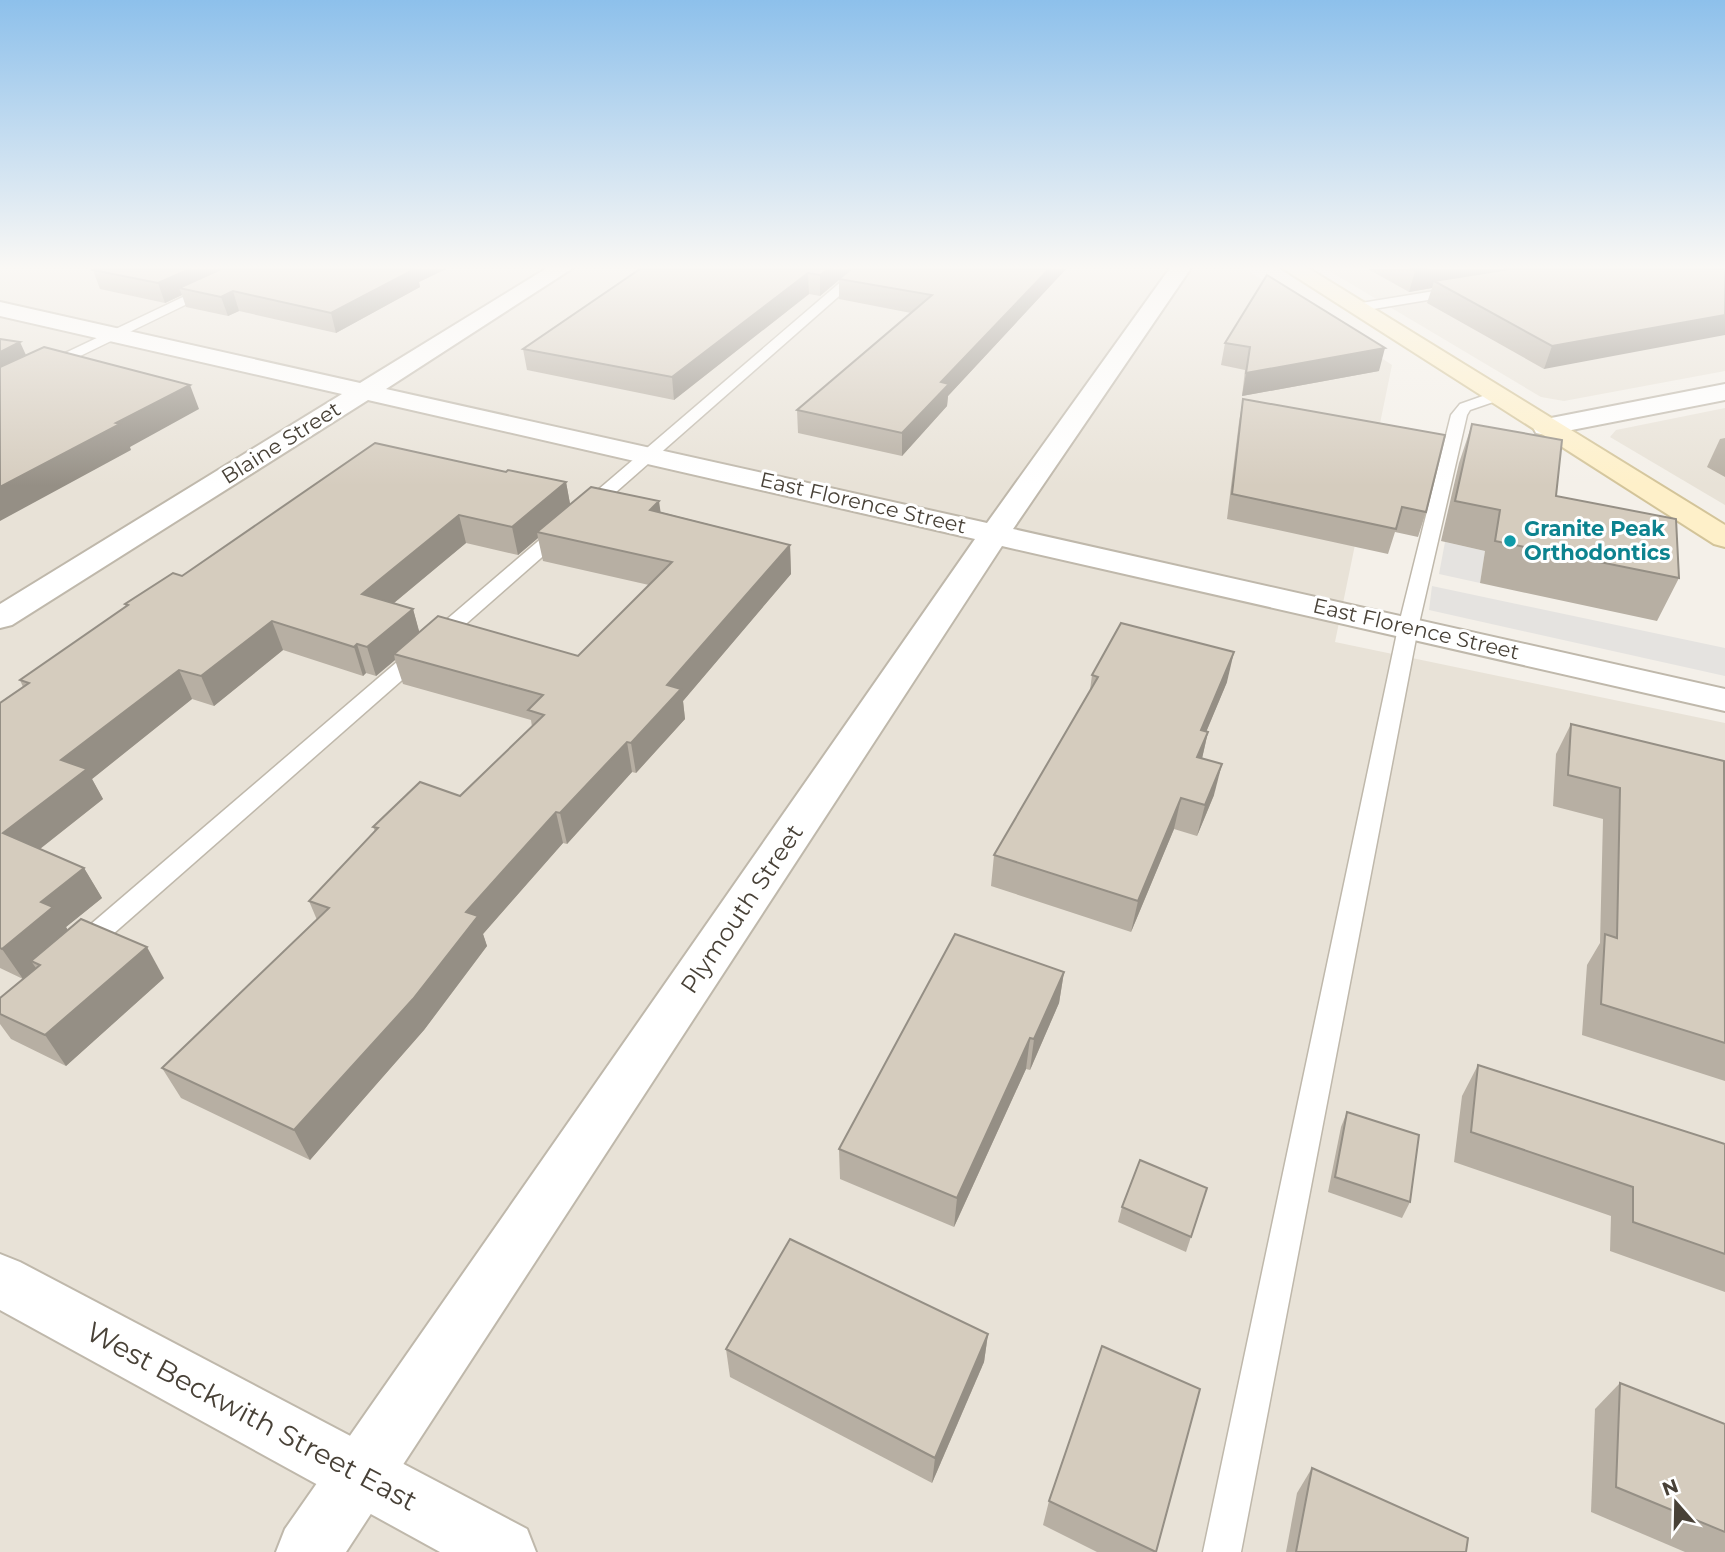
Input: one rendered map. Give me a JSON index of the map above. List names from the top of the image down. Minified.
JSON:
{"streets":{"street":["Blaine Street","East Florence Street","Plymouth Street","West Beckwith Street East"]},"crossings":[["Blaine Street","East Florence Street"],["East Florence Street","Plymouth Street"],["Plymouth Street","West Beckwith Street East"]],"places":["Granite Peak Orthodontics"],"north":"top"}
